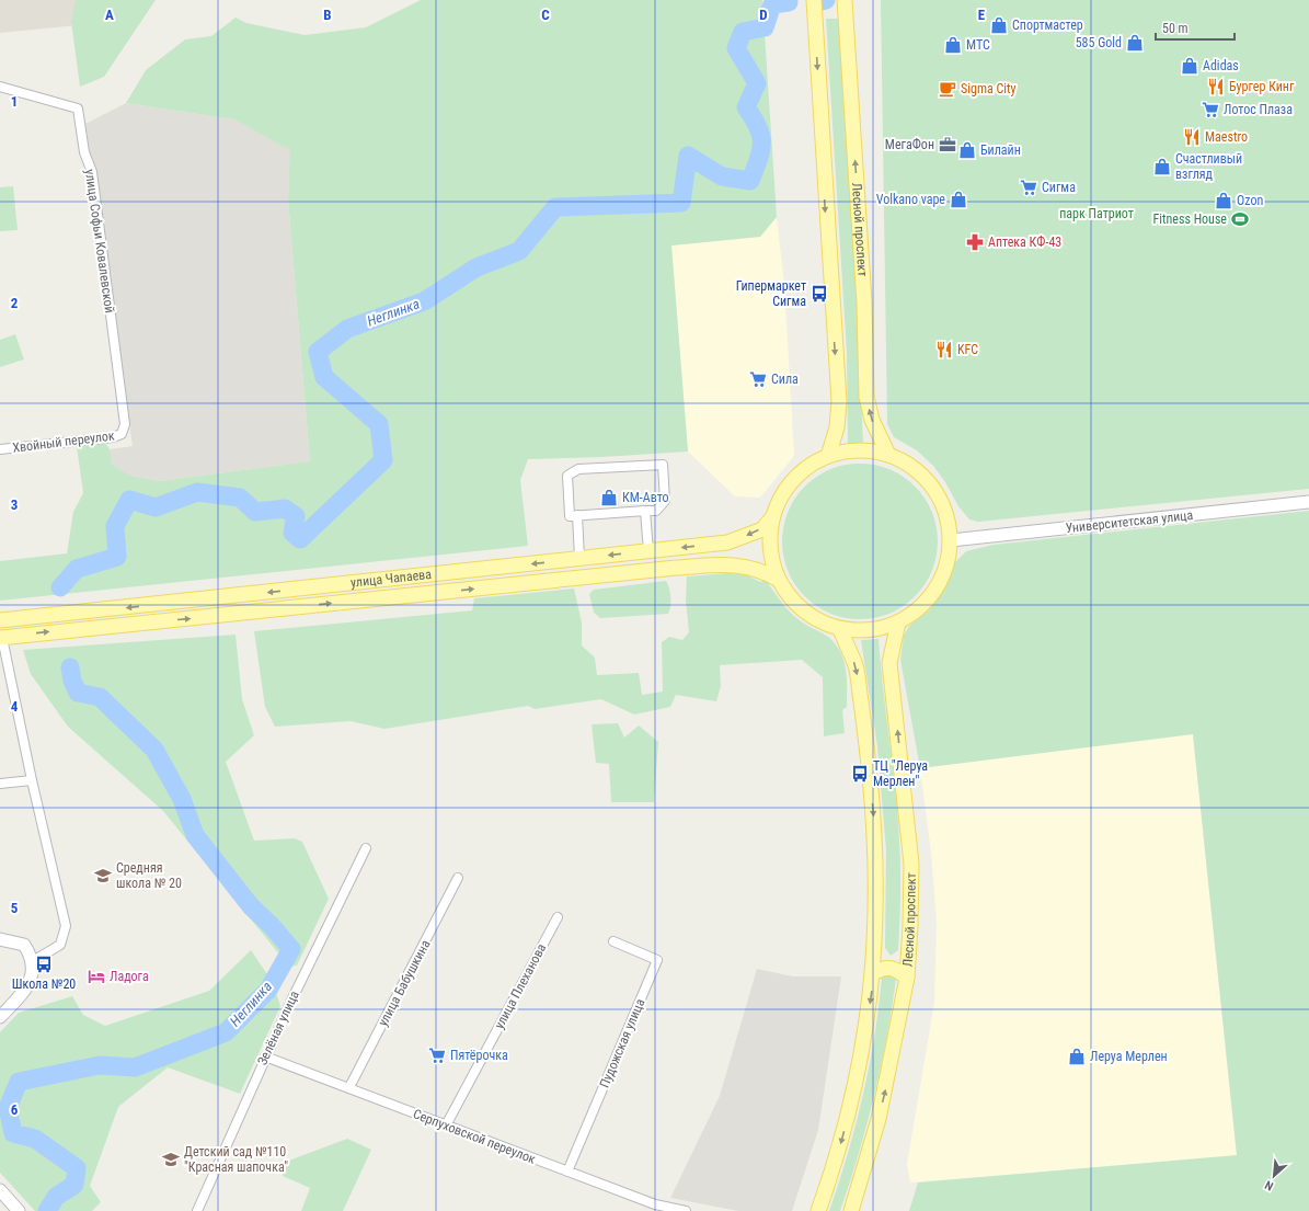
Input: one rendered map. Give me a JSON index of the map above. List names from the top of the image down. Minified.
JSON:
{"streets":{"main road":["Лесной проспект","улица Чапаева"],"street":["улица Софьи Ковалевской","Хвойный переулок","Университетская улица","улица Бабушкина","улица Плеханова","Зелёная улица","Пудожская улица","Серпуховской переулок"]},"crossings":[["улица Софьи Ковалевской","Хвойный переулок"],["улица Бабушкина","Серпуховской переулок"],["улица Плеханова","Серпуховской переулок"],["Зелёная улица","Серпуховской переулок"],["Пудожская улица","Серпуховской переулок"]],"water":["Неглинка"],"parks":["парк Патриот"],"places":{"shop":["Спортмастер","585 Gold","МТС","Adidas","Билайн","Счастливый взгляд","Volkano vape","Ozon","КМ-Авто","Леруа Мерлен"],"restaurant":["Бургер Кинг","Maestro","KFC"],"cafe":["Sigma City"],"supermarket":["Лотос Плаза","Сигма","Сила","Пятёрочка"],"office":["МегаФон"],"sports":["Fitness House"],"pharmacy":["Аптека КФ-43"],"bus stop":["Гипермаркет Сигма","ТЦ \"Леруа Мерлен\"","Школа №20"],"school or university":["Средняя школа № 20","Детский сад №110 \"Красная шапочка\""],"hotel":["Ладога"]},"scale_bar":"50 m","north":"bottom left","grid":{"columns":["A","B","C","D","E"],"rows":["1","2","3","4","5","6"]}}
